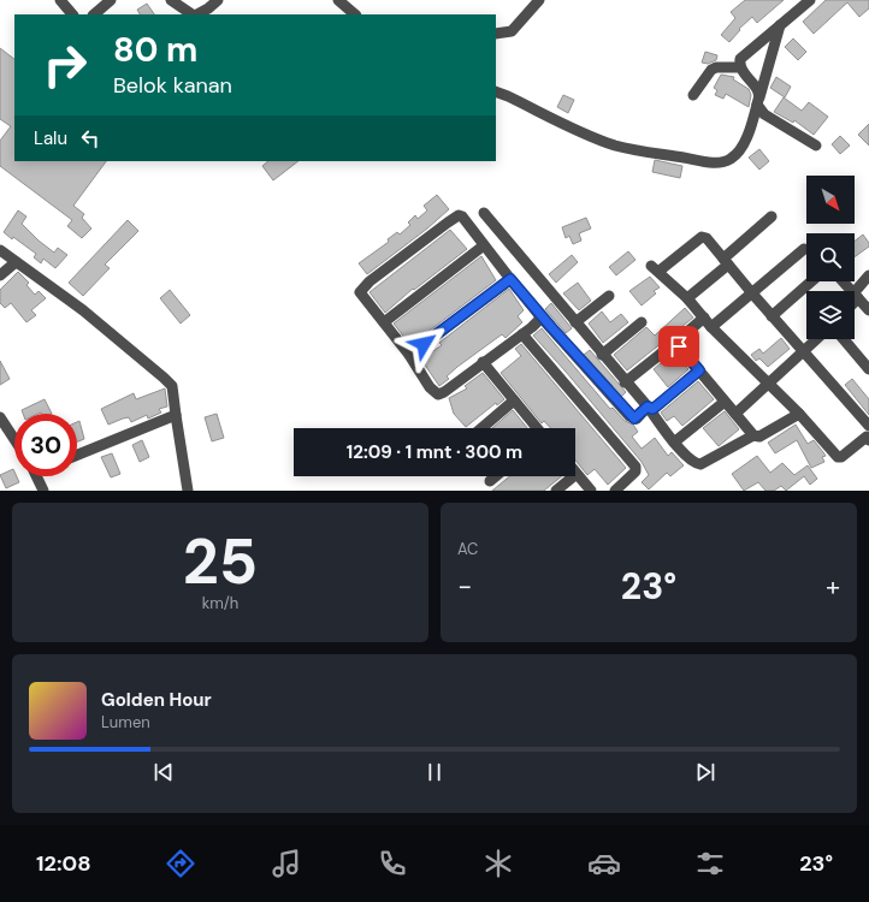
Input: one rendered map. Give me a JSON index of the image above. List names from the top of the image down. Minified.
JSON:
{"north":"bottom right","page":{"turn":["80 m","Belok kanan"],"then":"Lalu","limit":"30","trip":"12:09 · 1 mnt · 300 m","tile":[["25","km/h"],"AC"],"heat":["−","23°","+"],"song":["Golden Hour","Lumen"],"tabs":["12:08","23°"]}}
